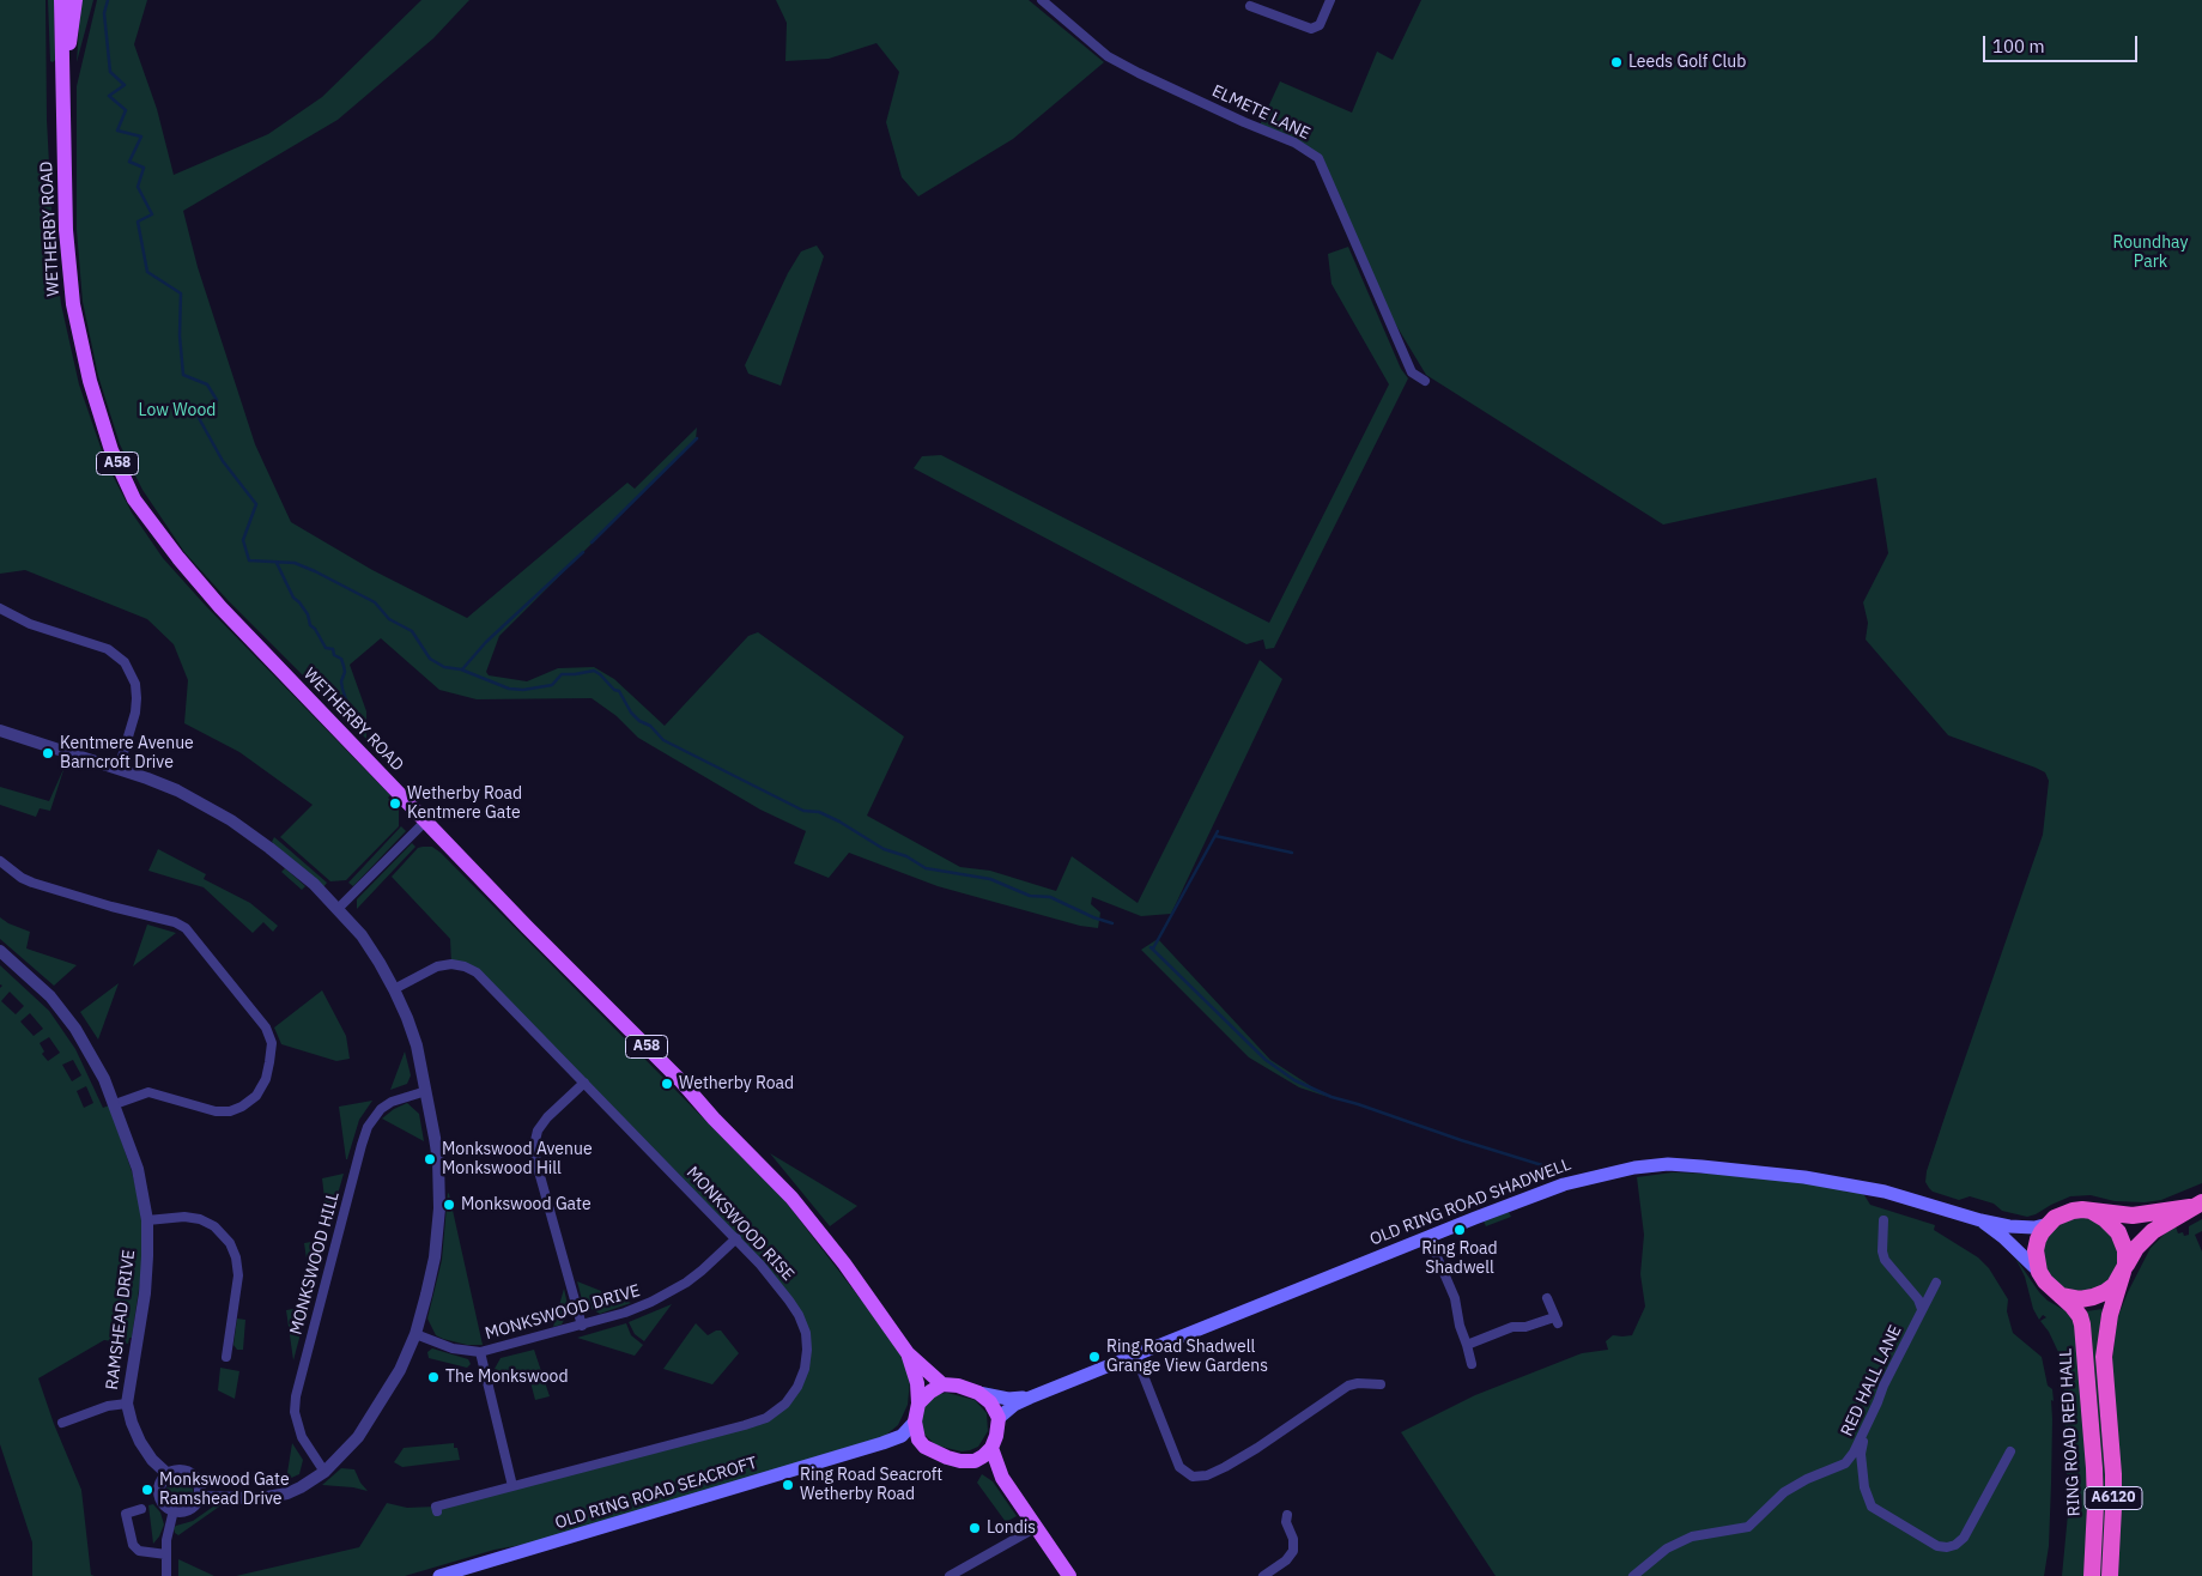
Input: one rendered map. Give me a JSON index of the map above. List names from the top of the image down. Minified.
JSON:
{"streets":{"highway":["RING ROAD RED HALL","A6120"],"main road":["WETHERBY ROAD","A58","OLD RING ROAD SHADWELL","OLD RING ROAD SEACROFT"],"street":["ELMETE LANE","MONKSWOOD RISE","MONKSWOOD HILL","MONKSWOOD DRIVE","RAMSHEAD DRIVE","RED HALL LANE"]},"crossings":[["WETHERBY ROAD","A58"],["A58","OLD RING ROAD SHADWELL"],["A58","OLD RING ROAD SEACROFT"],["OLD RING ROAD SHADWELL","RING ROAD RED HALL"],["OLD RING ROAD SHADWELL","OLD RING ROAD SEACROFT"],["OLD RING ROAD SHADWELL","A6120"],["MONKSWOOD RISE","MONKSWOOD DRIVE"],["RING ROAD RED HALL","A6120"]],"parks":["Roundhay Park","Low Wood"],"places":["Leeds Golf Club","Kentmere Avenue Barncroft Drive","Wetherby Road Kentmere Gate","Wetherby Road","Monkswood Avenue Monkswood Hill","Monkswood Gate","Ring Road Shadwell","Ring Road Shadwell Grange View Gardens","The Monkswood","Ring Road Seacroft Wetherby Road","Monkswood Gate Ramshead Drive","Londis"],"scale_bar":"100 m"}
